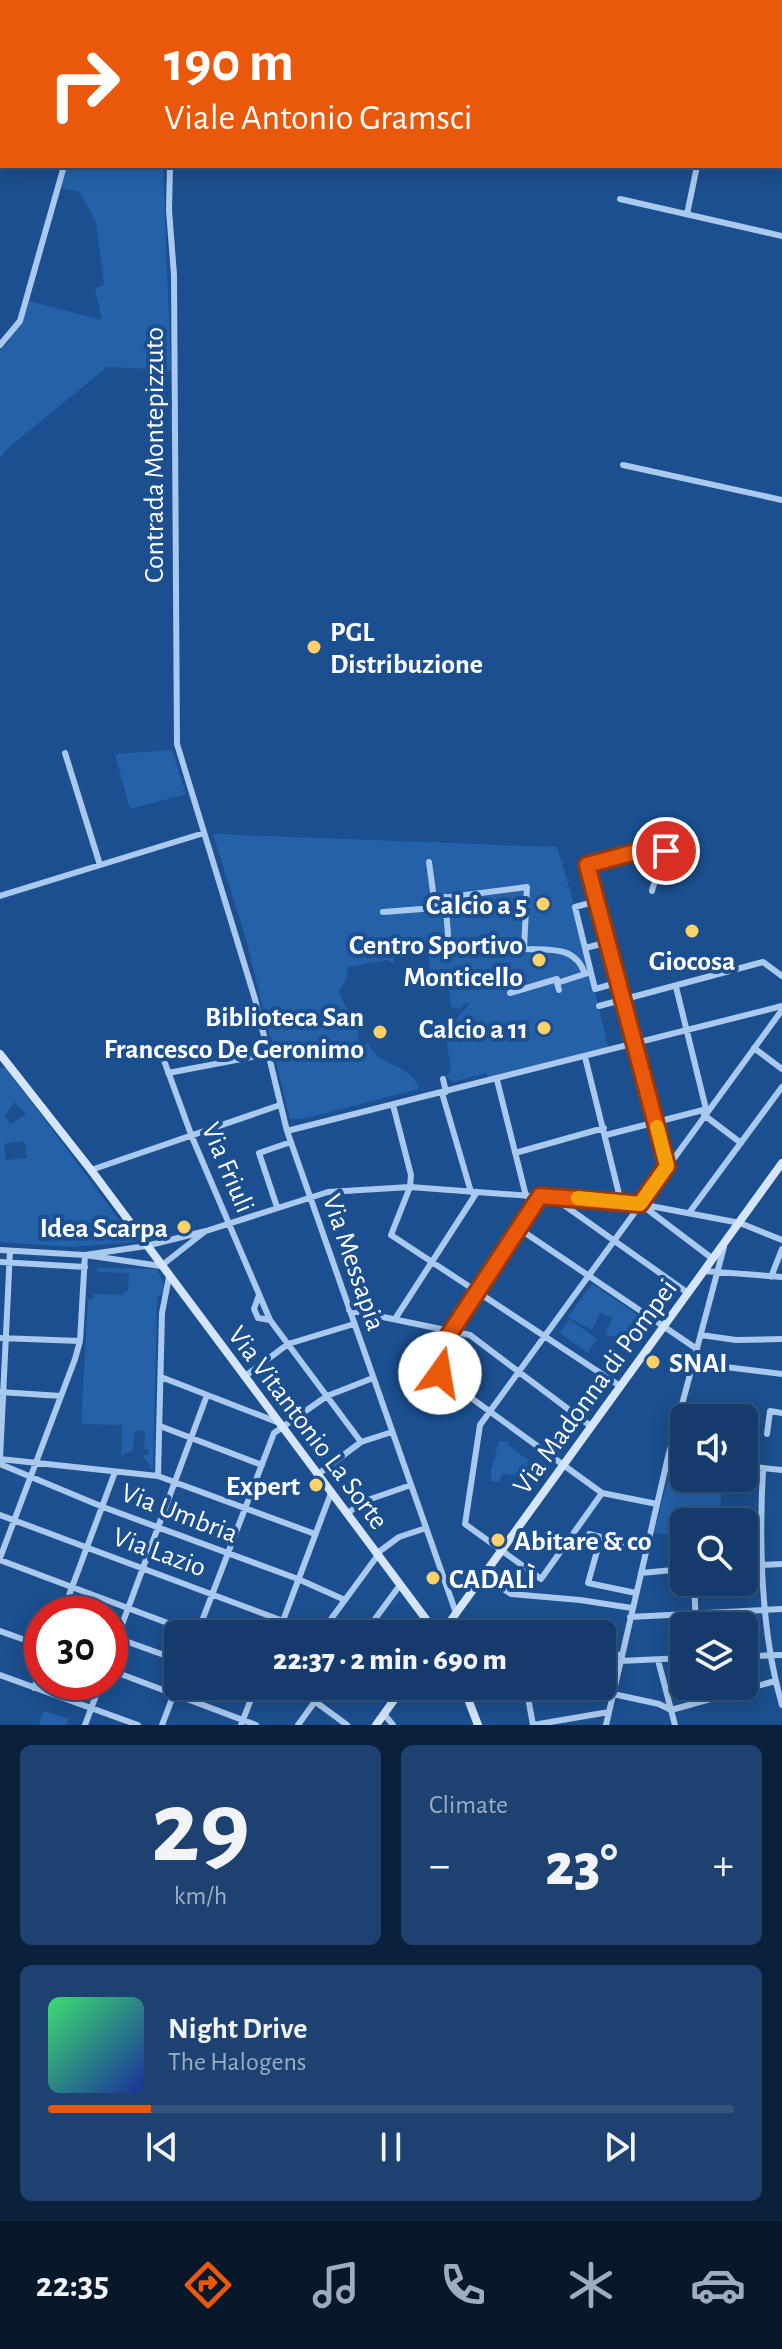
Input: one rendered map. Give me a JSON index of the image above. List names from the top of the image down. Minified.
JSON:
{"streets":{"street":["Contrada Montepizzuto","Via Friuli","Via Messapia","Via Madonna di Pompei","Via Vitantonio La Sorte","Via Umbria","Via Lazio"]},"crossings":[["Contrada Montepizzuto","Via Messapia"],["Via Messapia","Via Madonna di Pompei"]],"places":["PGL Distribuzione","Calcio a 5","Giocosa","Centro Sportivo Monticello","Calcio a 11","Biblioteca San Francesco De Geronimo","Idea Scarpa","SNAI","Expert","Abitare & co","CADALÌ"],"page":{"turn":["190 m","Viale Antonio Gramsci"],"limit":"30","trip":"22:37 · 2 min · 690 m","tile":[["29","km/h"],"Climate"],"heat":["−","23°","+"],"song":["Night Drive","The Halogens"],"tabs":"22:35"}}
